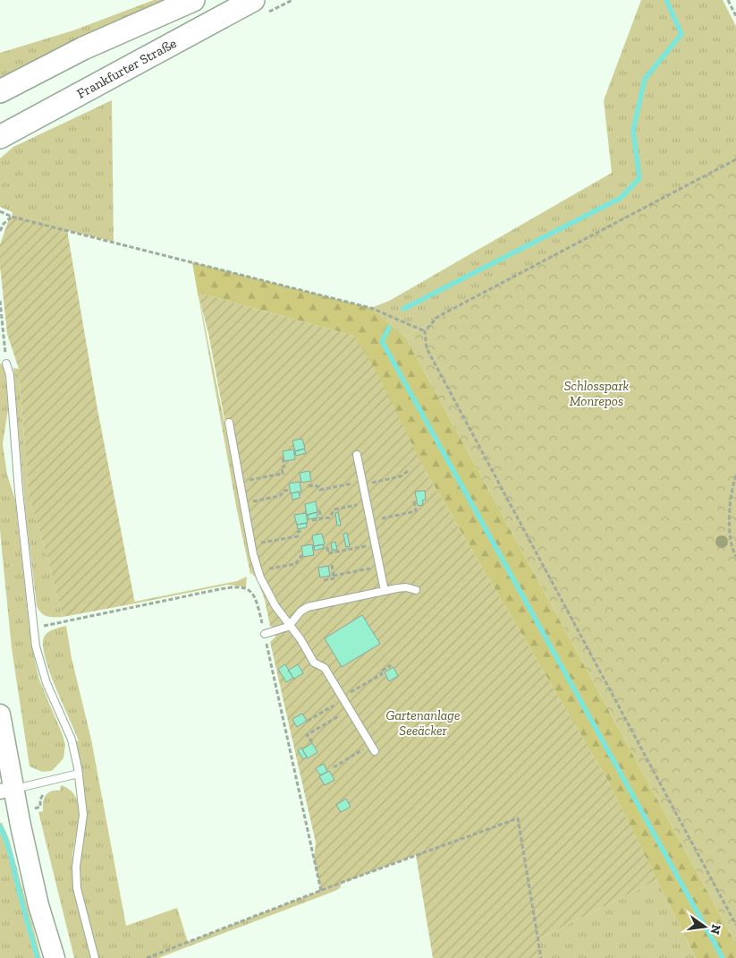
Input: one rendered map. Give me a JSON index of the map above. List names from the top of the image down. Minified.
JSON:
{"streets":{"main road":["Frankfurter Straße"]},"parks":["Schlosspark Monrepos","Gartenanlage Seeäcker"],"north":"right"}
